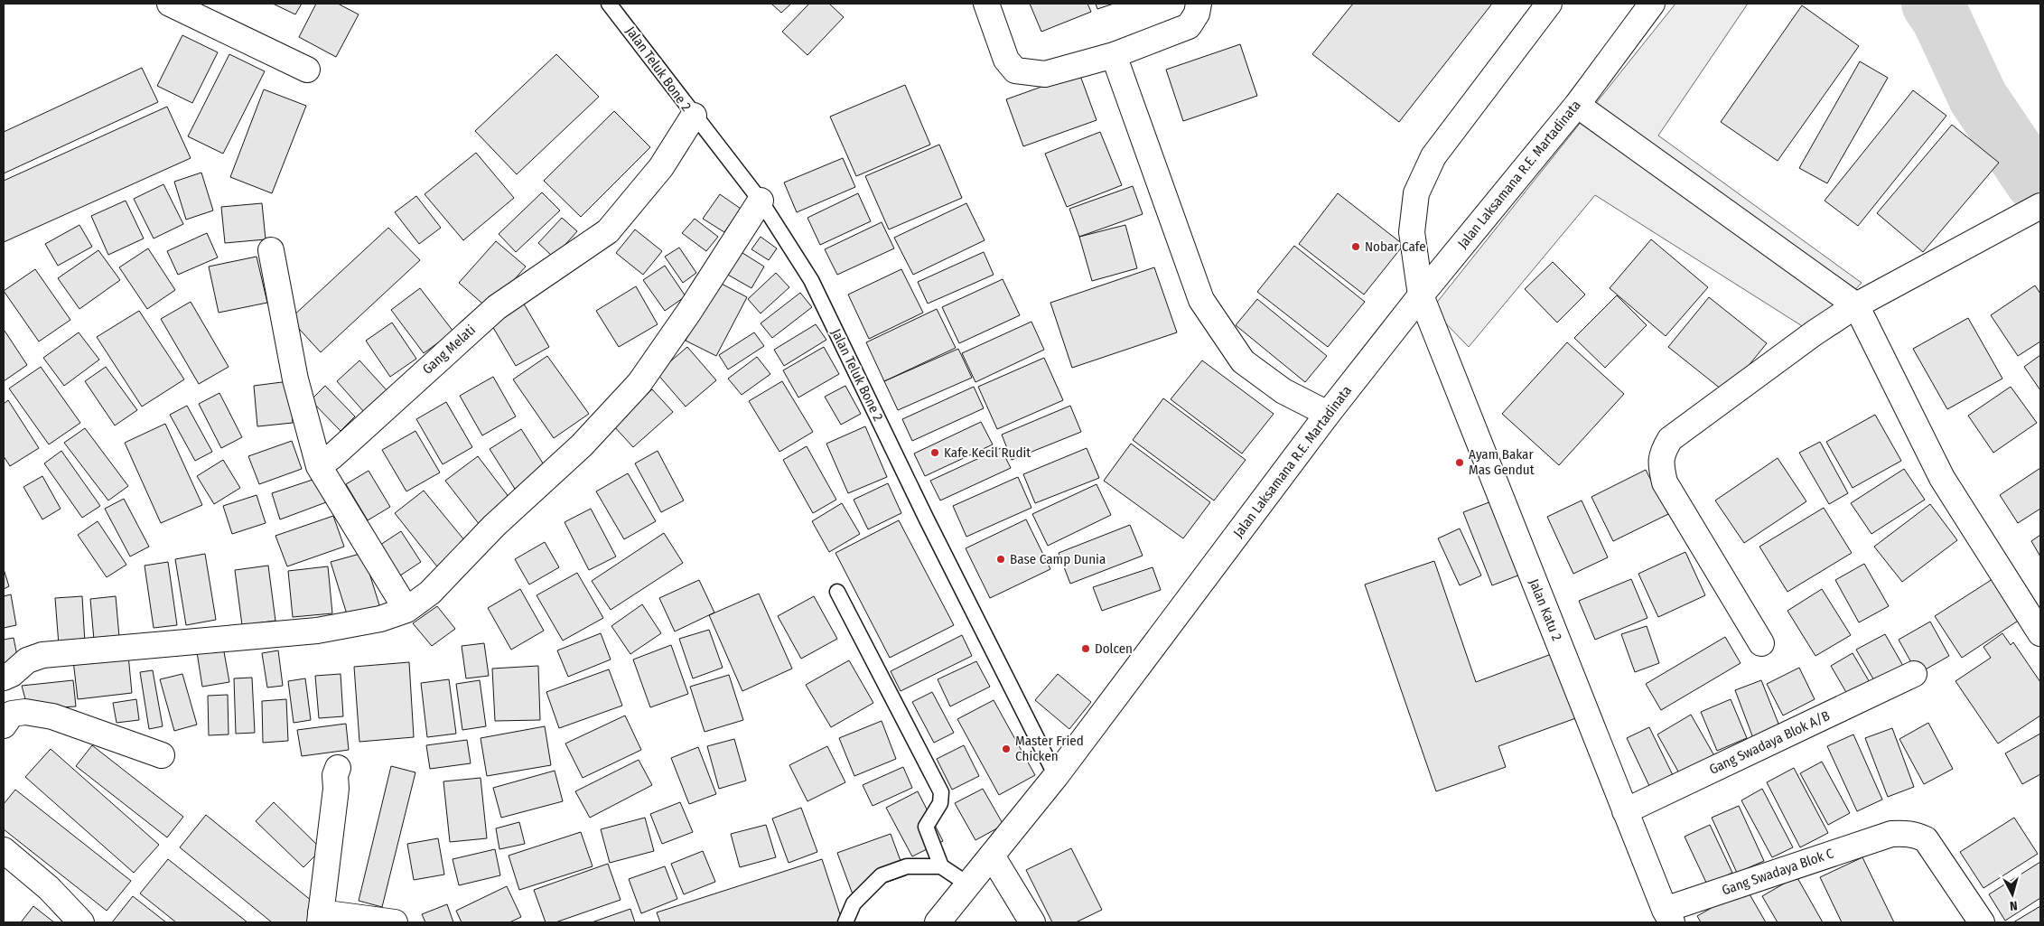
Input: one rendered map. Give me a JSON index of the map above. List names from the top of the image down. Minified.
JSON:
{"streets":{"street":["Jalan Laksamana R.E. Martadinata","Gang Melati","Jalan Katu 2","Gang Swadaya Blok A/B","Gang Swadaya Blok C"],"lane":["Jalan Teluk Bone 2"]},"crossings":[["Jalan Teluk Bone 2","Jalan Laksamana R.E. Martadinata"],["Jalan Teluk Bone 2","Gang Melati"],["Jalan Laksamana R.E. Martadinata","Jalan Katu 2"],["Jalan Katu 2","Gang Swadaya Blok A/B"],["Jalan Katu 2","Gang Swadaya Blok C"]],"places":["Nobar Cafe","Kafe Kecil Rudit","Ayam Bakar Mas Gendut","Base Camp Dunia","Dolcen","Master Fried Chicken"],"north":"bottom"}
